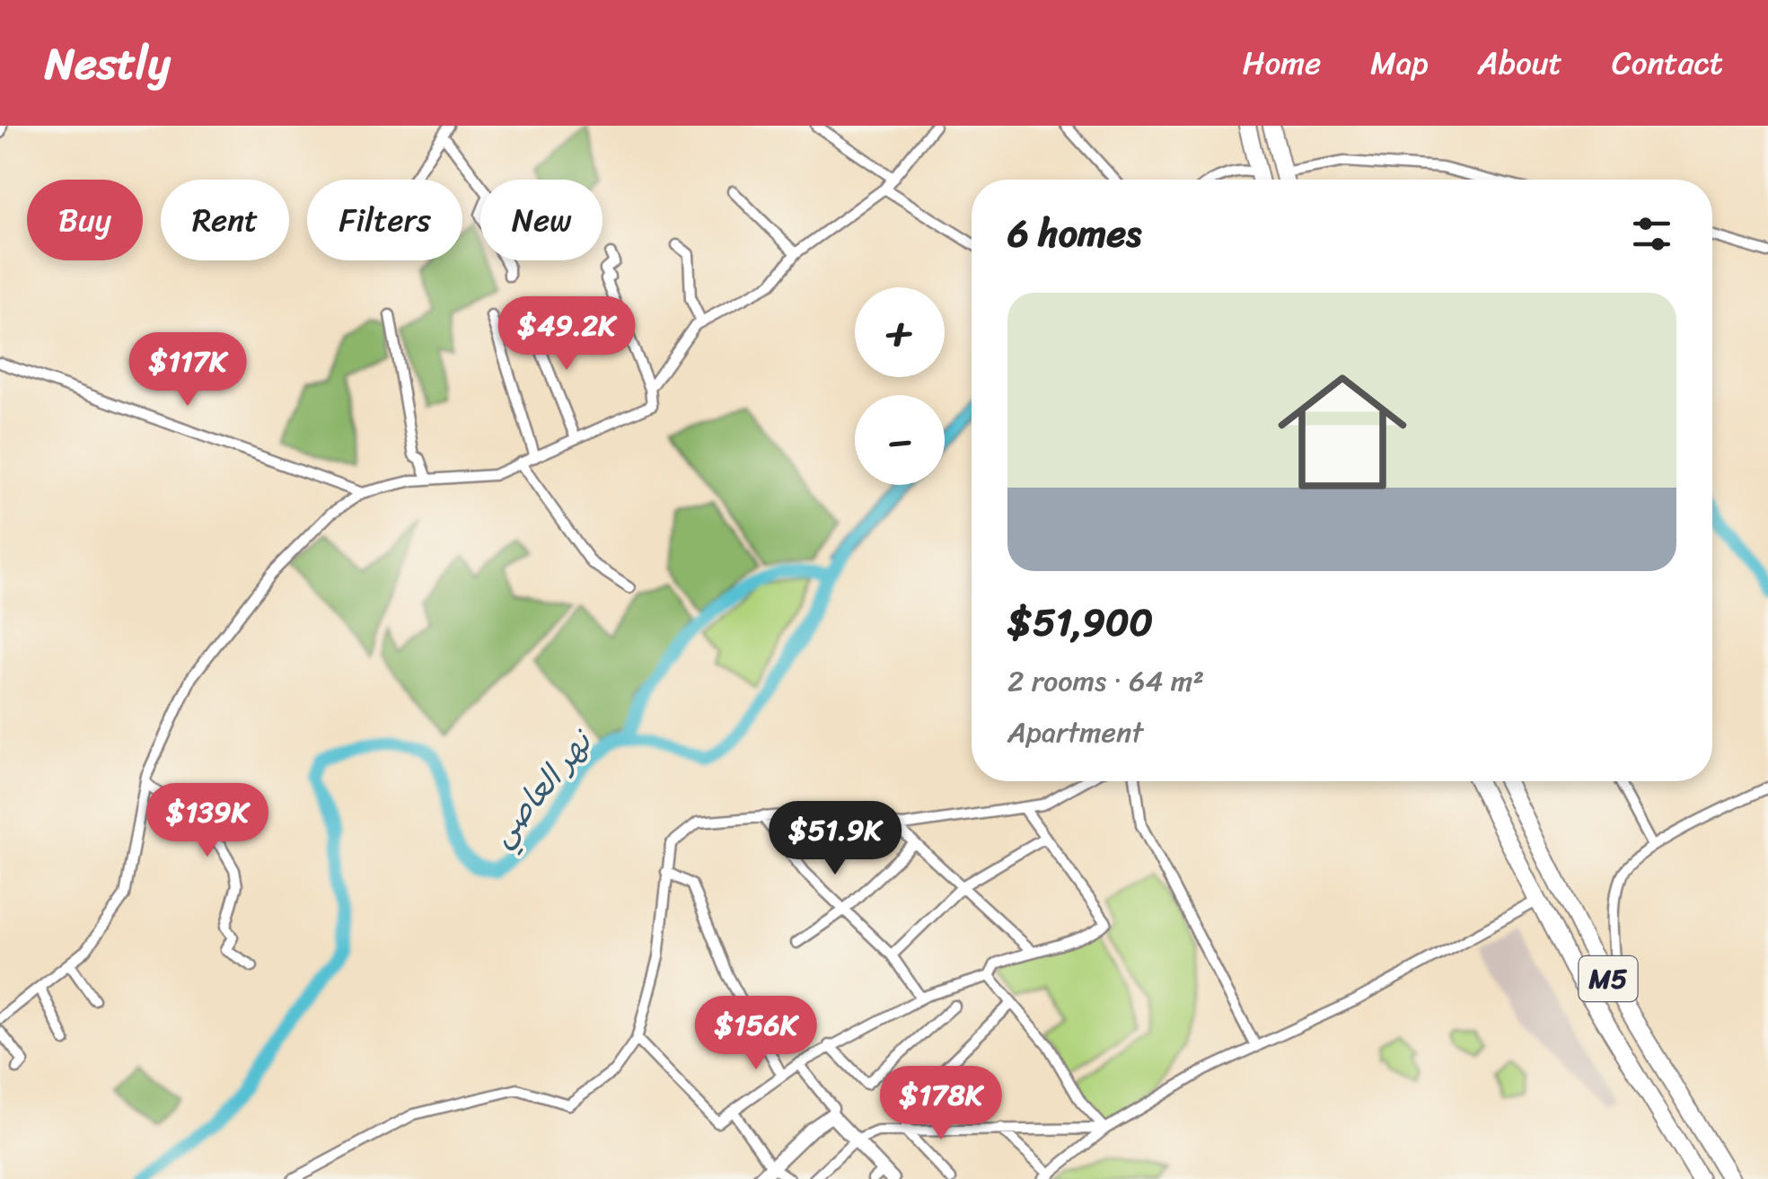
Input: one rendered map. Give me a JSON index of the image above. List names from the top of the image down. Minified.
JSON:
{"streets":{"highway":["M5"]},"water":["نهر العاصي"],"page":{"header":"Nestly","nav":["Home","Map","About","Contact"],"chip":["Buy","Rent","Filters","New"],"heading":"6 homes","map_buttons":["+","−"],"list":[{"name":"$51,900","note":"2 rooms · 64 m² · Apartment"}],"price":["$49.2K","$117K","$139K","$51.9K","$156K","$178K"]}}
